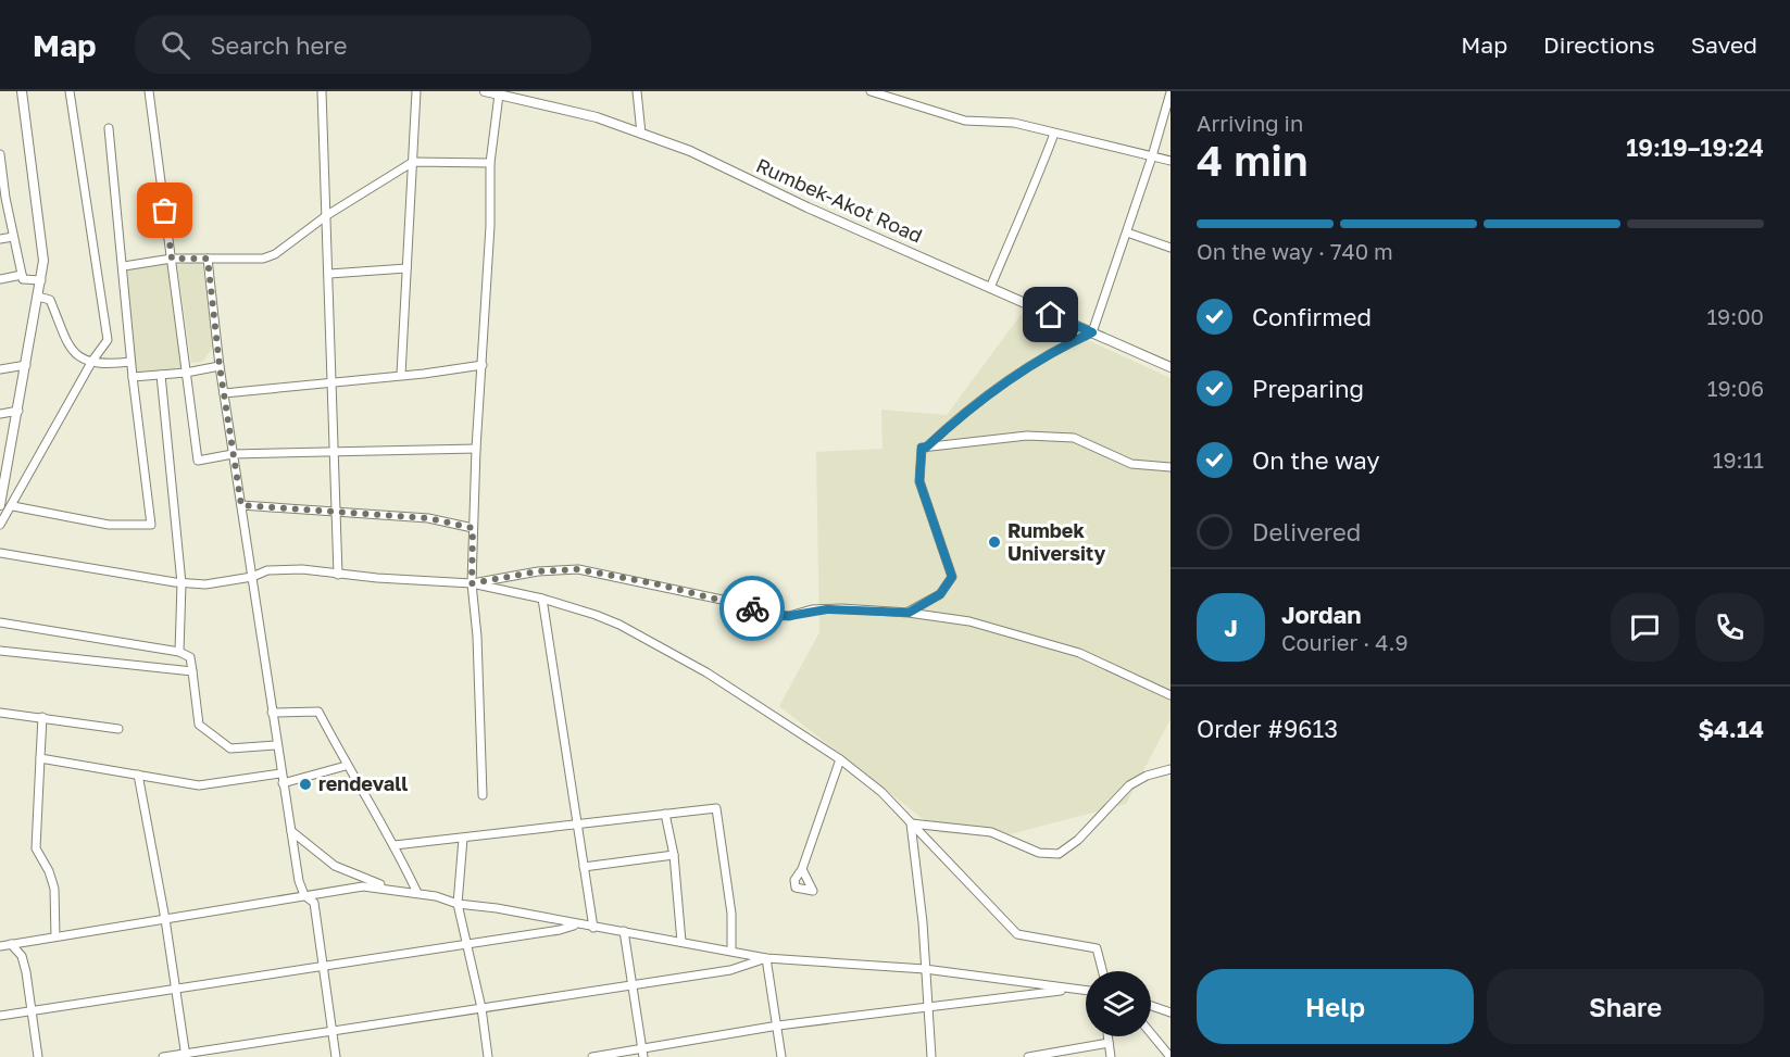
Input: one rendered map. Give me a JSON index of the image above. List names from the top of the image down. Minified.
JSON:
{"streets":{"main road":["Rumbek-Akot Road"]},"places":["Rumbek University","rendevall"],"page":{"header":"Map","search":"Search here","nav":["Map","Directions","Saved"],"heading":["4 min","Arriving in","19:19–19:24"],"panel":["Jordan","Courier · 4.9","Order #9613","$4.14"],"bar":"On the way · 740 m","list":[["Confirmed","19:00"],["Preparing","19:06"],["On the way","19:11"],"Delivered"],"round":"J","buttons":["Help","Share"]}}
